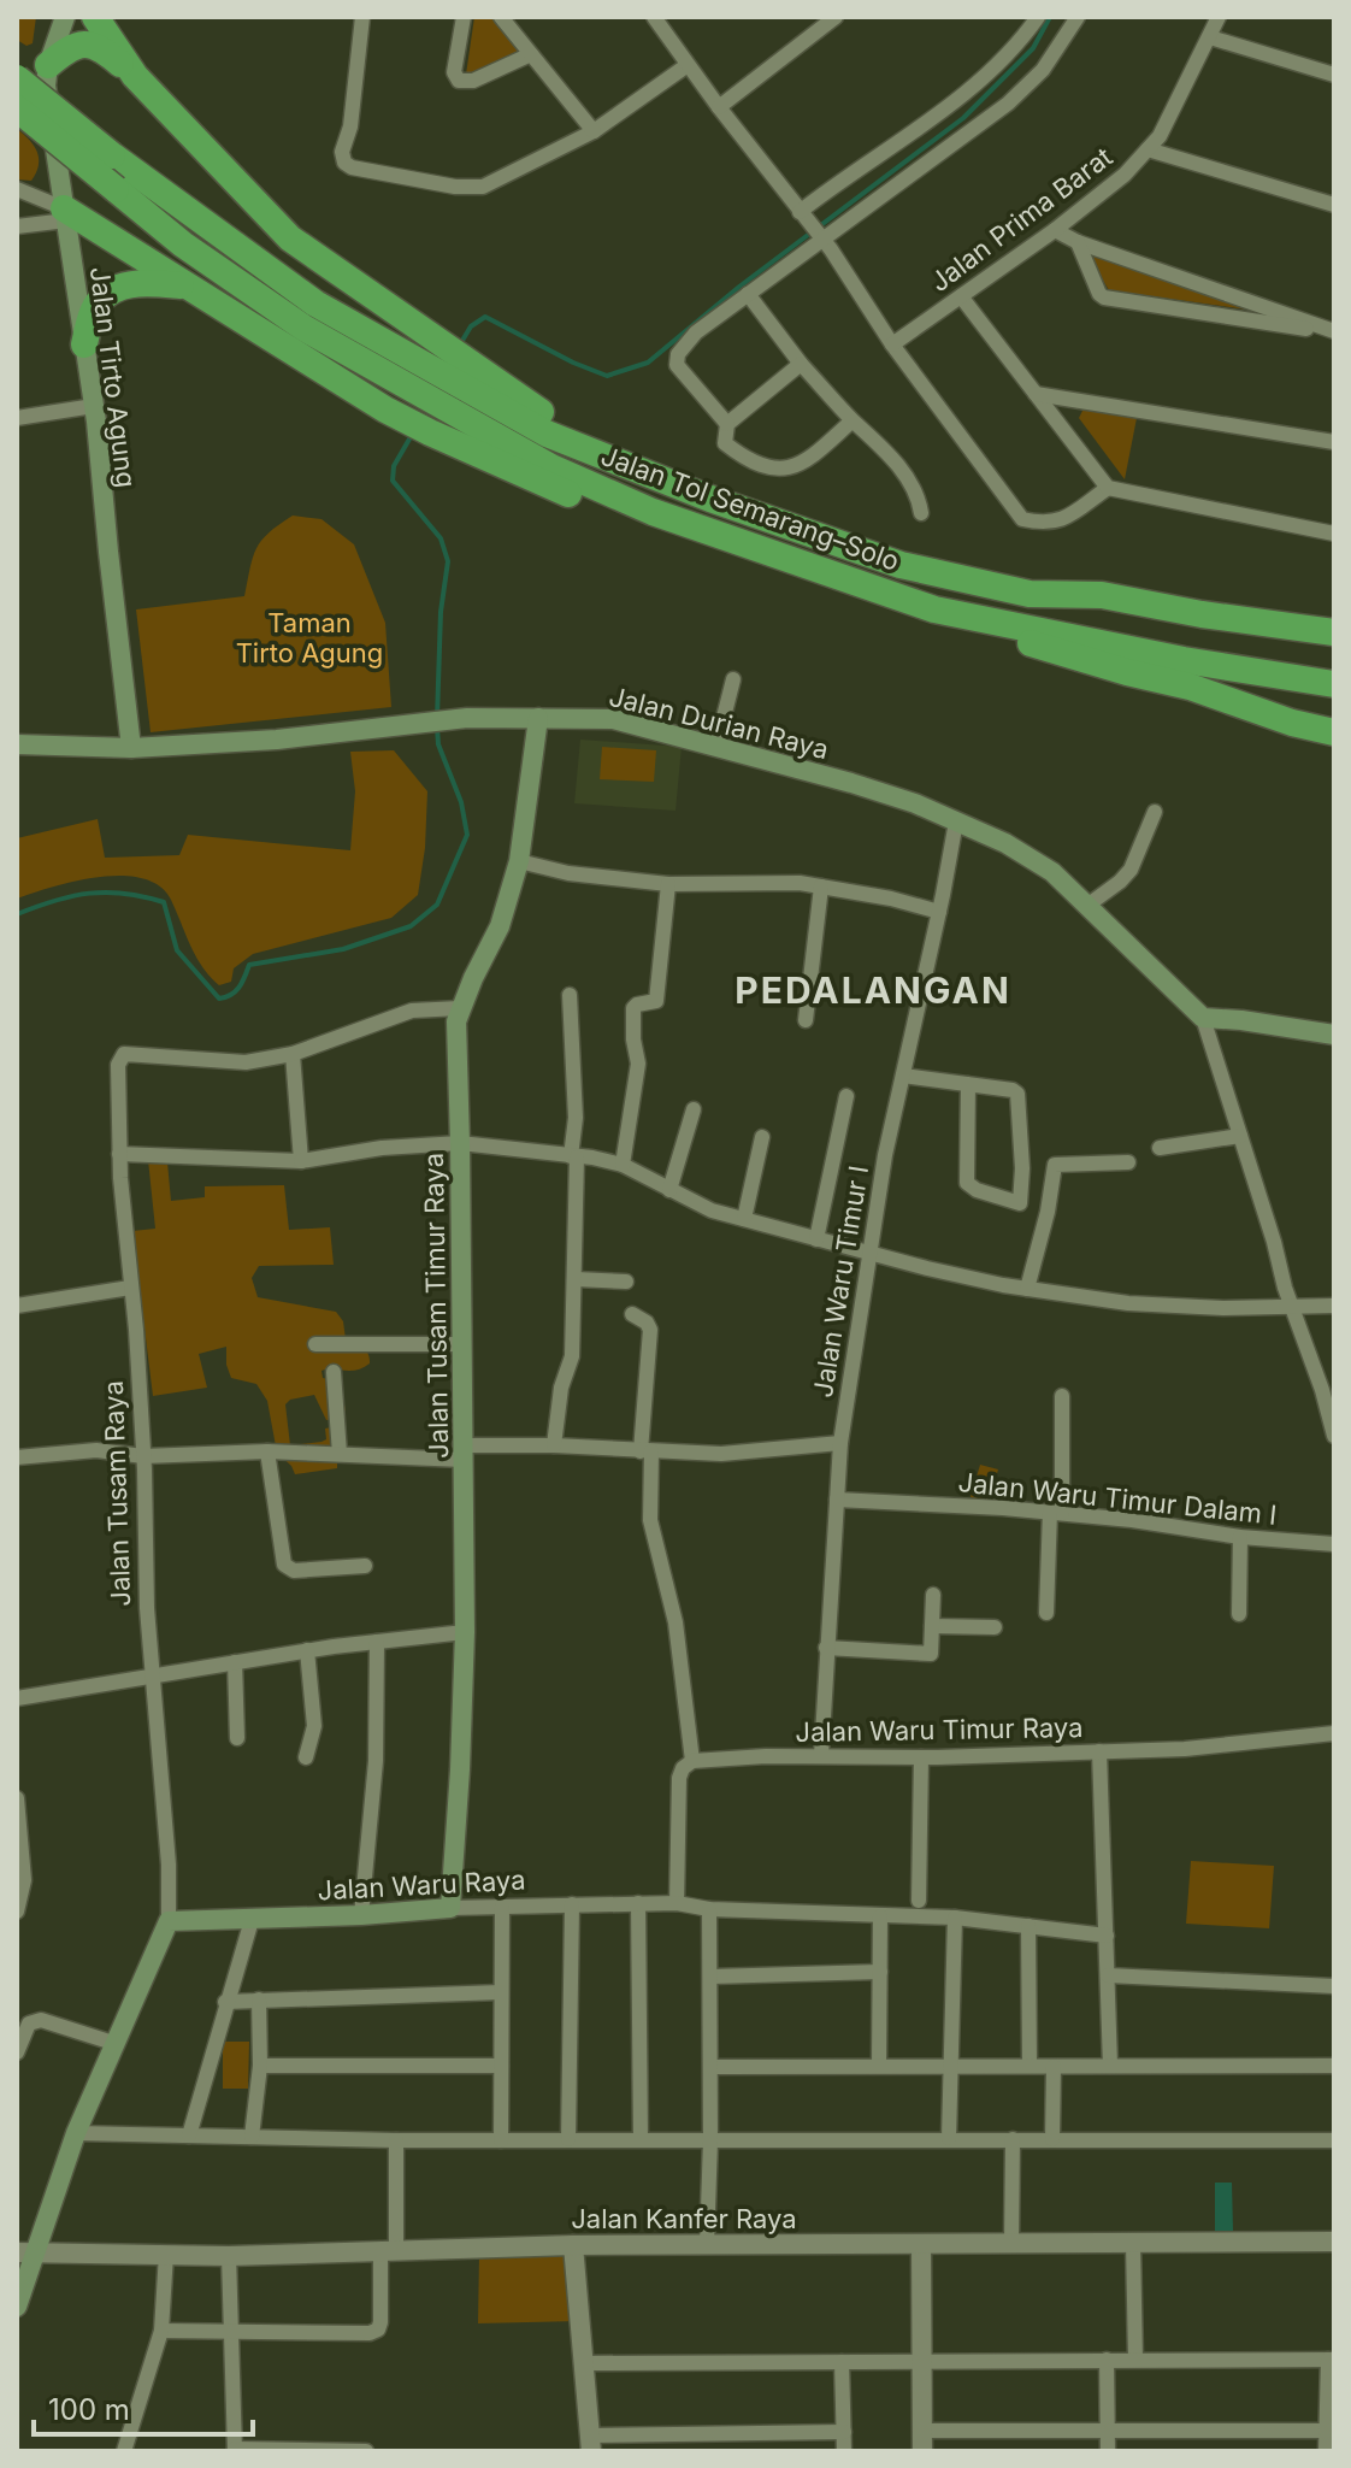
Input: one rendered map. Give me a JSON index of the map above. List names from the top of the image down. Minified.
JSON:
{"streets":{"highway":["Jalan Tol Semarang–Solo"],"main road":["Jalan Tirto Agung","Jalan Durian Raya","Jalan Tusam Timur Raya","Jalan Tusam Raya","Jalan Waru Raya"],"street":["Jalan Prima Barat","Jalan Waru Timur I","Jalan Waru Timur Dalam I","Jalan Waru Timur Raya","Jalan Kanfer Raya"]},"crossings":[["Jalan Tirto Agung","Jalan Durian Raya"],["Jalan Durian Raya","Jalan Waru Timur I"],["Jalan Durian Raya","Jalan Tusam Timur Raya"],["Jalan Waru Timur I","Jalan Waru Timur Dalam I"],["Jalan Waru Timur I","Jalan Waru Timur Raya"],["Jalan Tusam Timur Raya","Jalan Tusam Raya"],["Jalan Tusam Timur Raya","Jalan Waru Raya"],["Jalan Tusam Raya","Jalan Waru Raya"],["Jalan Tusam Raya","Jalan Kanfer Raya"]],"districts":["PEDALANGAN"],"parks":["Taman Tirto Agung"],"scale_bar":"100 m"}
